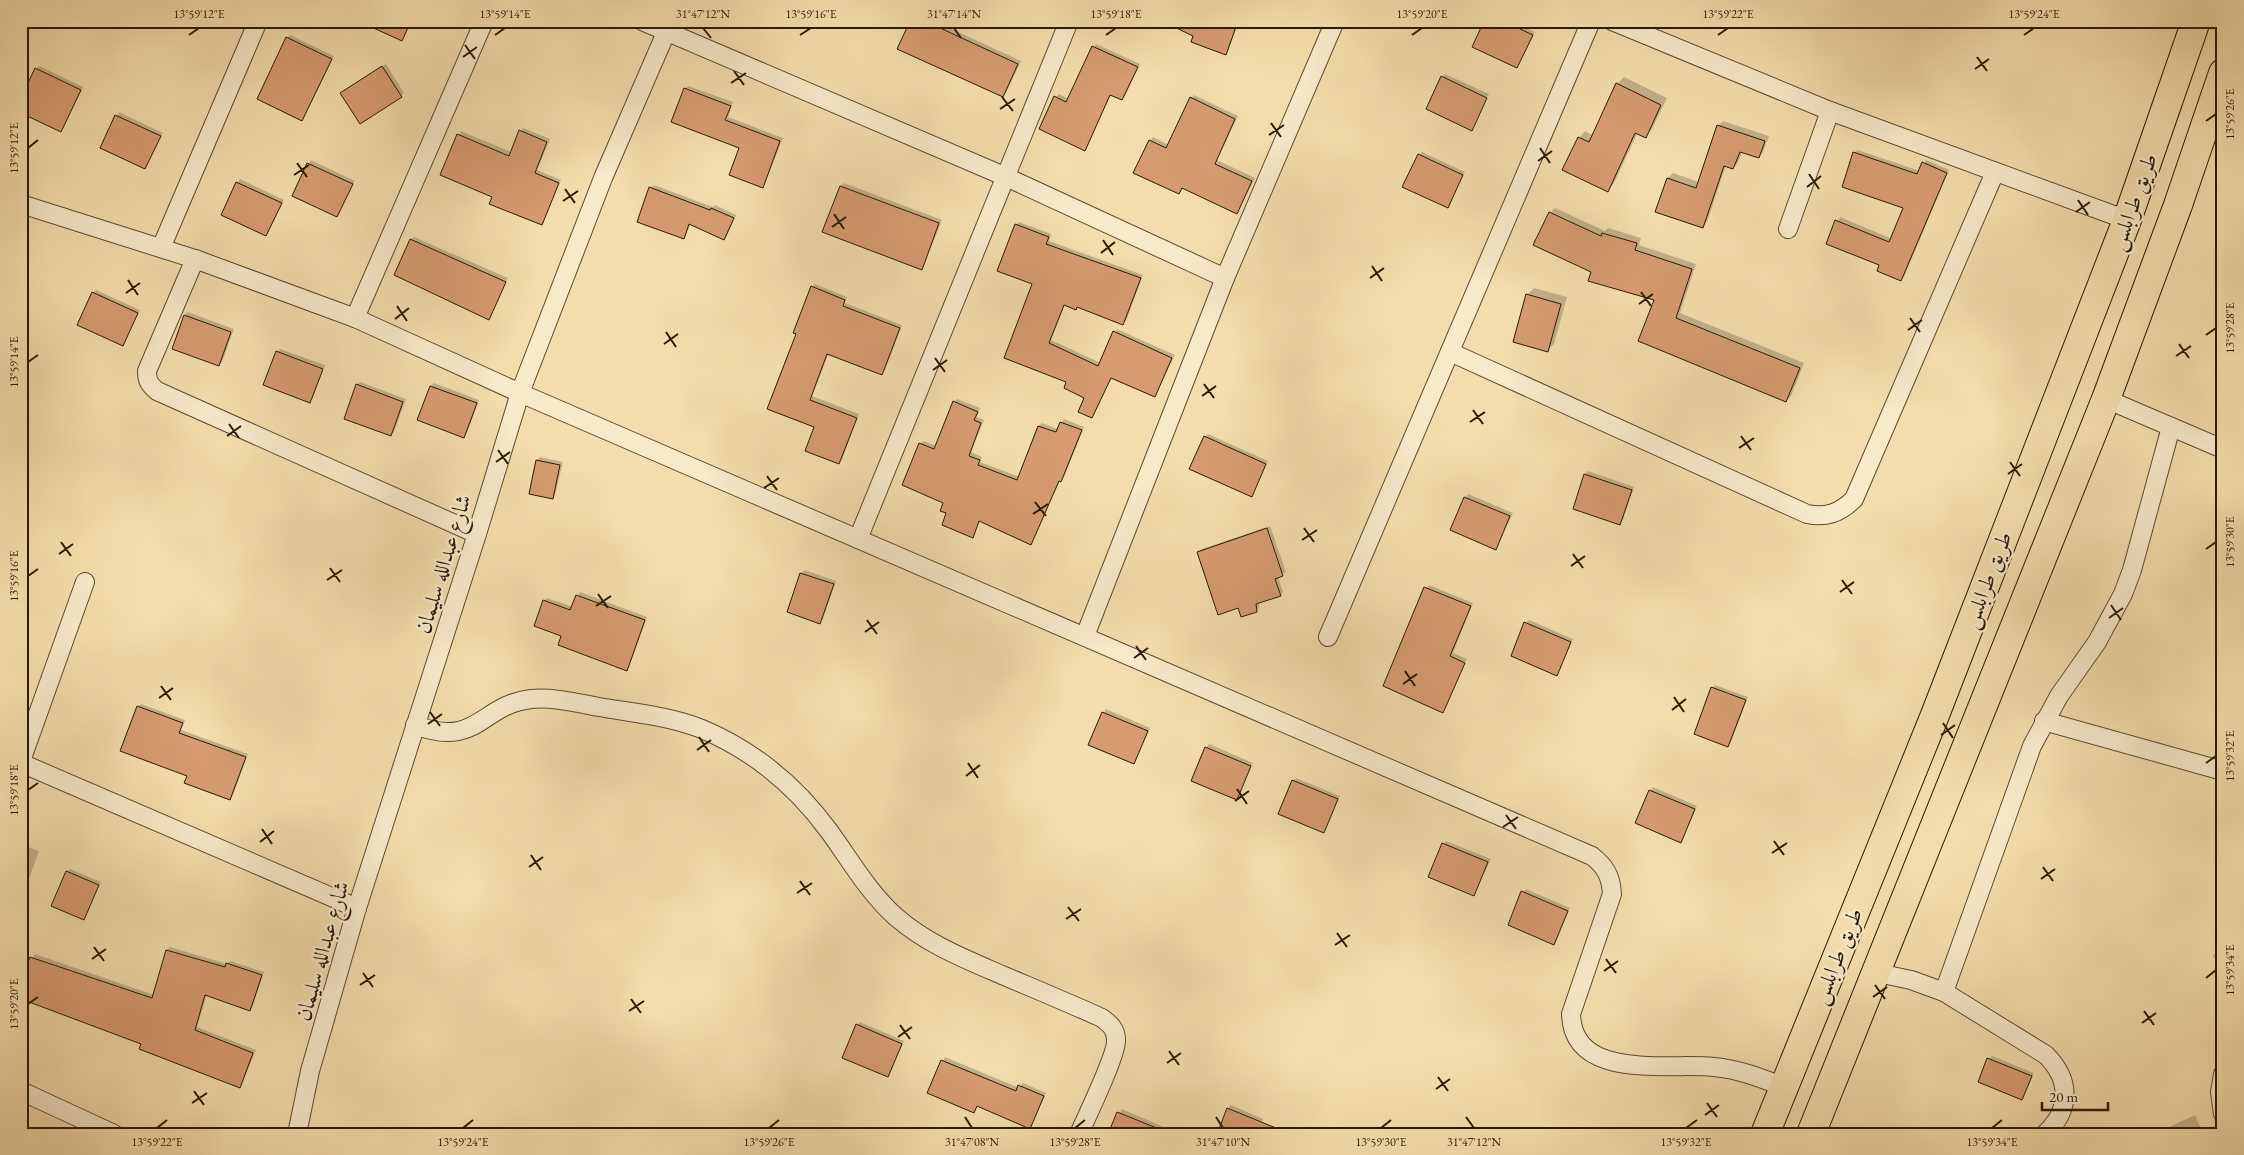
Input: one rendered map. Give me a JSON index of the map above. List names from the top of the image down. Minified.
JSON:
{"streets":{"highway":["طريق طرابلس"],"street":["شارع عبدالله سليمان"]},"scale_bar":"20 m","coordinates":["13°59'12\"E","13°59'14\"E","31°47'12\"N","13°59'16\"E","31°47'14\"N","13°59'18\"E","13°59'20\"E","13°59'22\"E","13°59'24\"E","13°59'26\"E","13°59'28\"E","13°59'30\"E","13°59'32\"E","13°59'34\"E","31°47'08\"N","31°47'10\"N"]}
